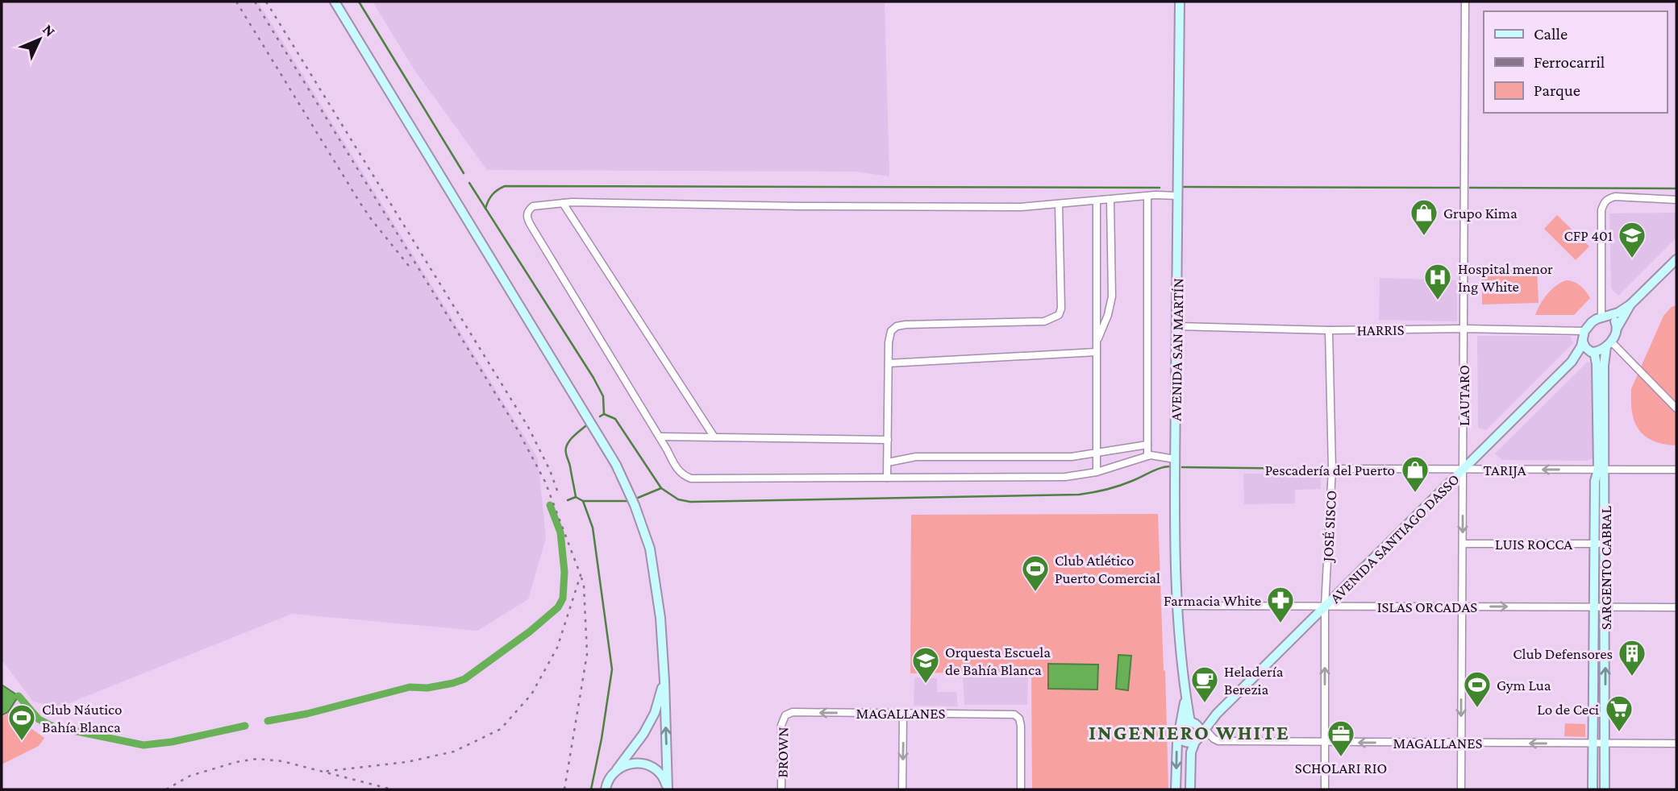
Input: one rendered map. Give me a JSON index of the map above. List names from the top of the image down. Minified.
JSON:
{"streets":{"main road":["AVENIDA SAN MARTÍN","AVENIDA SANTIAGO DASSO","SARGENTO CABRAL"],"street":["HARRIS","LAUTARO","TARIJA","JOSÉ SISCO","LUIS ROCCA","ISLAS ORCADAS","MAGALLANES","BROWN"]},"crossings":[["HARRIS","AVENIDA SAN MARTÍN"],["HARRIS","LAUTARO"],["HARRIS","JOSÉ SISCO"],["HARRIS","AVENIDA SANTIAGO DASSO"],["HARRIS","SARGENTO CABRAL"],["AVENIDA SAN MARTÍN","AVENIDA SANTIAGO DASSO"],["AVENIDA SAN MARTÍN","ISLAS ORCADAS"],["LAUTARO","TARIJA"],["LAUTARO","AVENIDA SANTIAGO DASSO"],["LAUTARO","LUIS ROCCA"],["LAUTARO","ISLAS ORCADAS"],["LAUTARO","MAGALLANES"],["TARIJA","JOSÉ SISCO"],["TARIJA","AVENIDA SANTIAGO DASSO"],["TARIJA","SARGENTO CABRAL"],["JOSÉ SISCO","AVENIDA SANTIAGO DASSO"],["JOSÉ SISCO","ISLAS ORCADAS"],["JOSÉ SISCO","MAGALLANES"],["AVENIDA SANTIAGO DASSO","SARGENTO CABRAL"],["AVENIDA SANTIAGO DASSO","ISLAS ORCADAS"],["AVENIDA SANTIAGO DASSO","MAGALLANES"],["LUIS ROCCA","SARGENTO CABRAL"],["SARGENTO CABRAL","ISLAS ORCADAS"],["SARGENTO CABRAL","MAGALLANES"],["MAGALLANES","BROWN"]],"one_way":["TARIJA","MAGALLANES"],"districts":["INGENIERO WHITE"],"places":{"shop":["Grupo Kima","Pescadería del Puerto"],"school or university":["CFP 401","Orquesta Escuela de Bahía Blanca"],"hospital":["Hospital menor Ing White"],"sports":["Club Atlético Puerto Comercial","Gym Lua","Club Náutico Bahía Blanca"],"pharmacy":["Farmacia White"],"building":["Club Defensores"],"cafe":["Heladería Berezia"],"supermarket":["Lo de Ceci"],"office":["SCHOLARI RIO"]},"legend":["Calle","Ferrocarril","Parque"],"north":"top right"}
